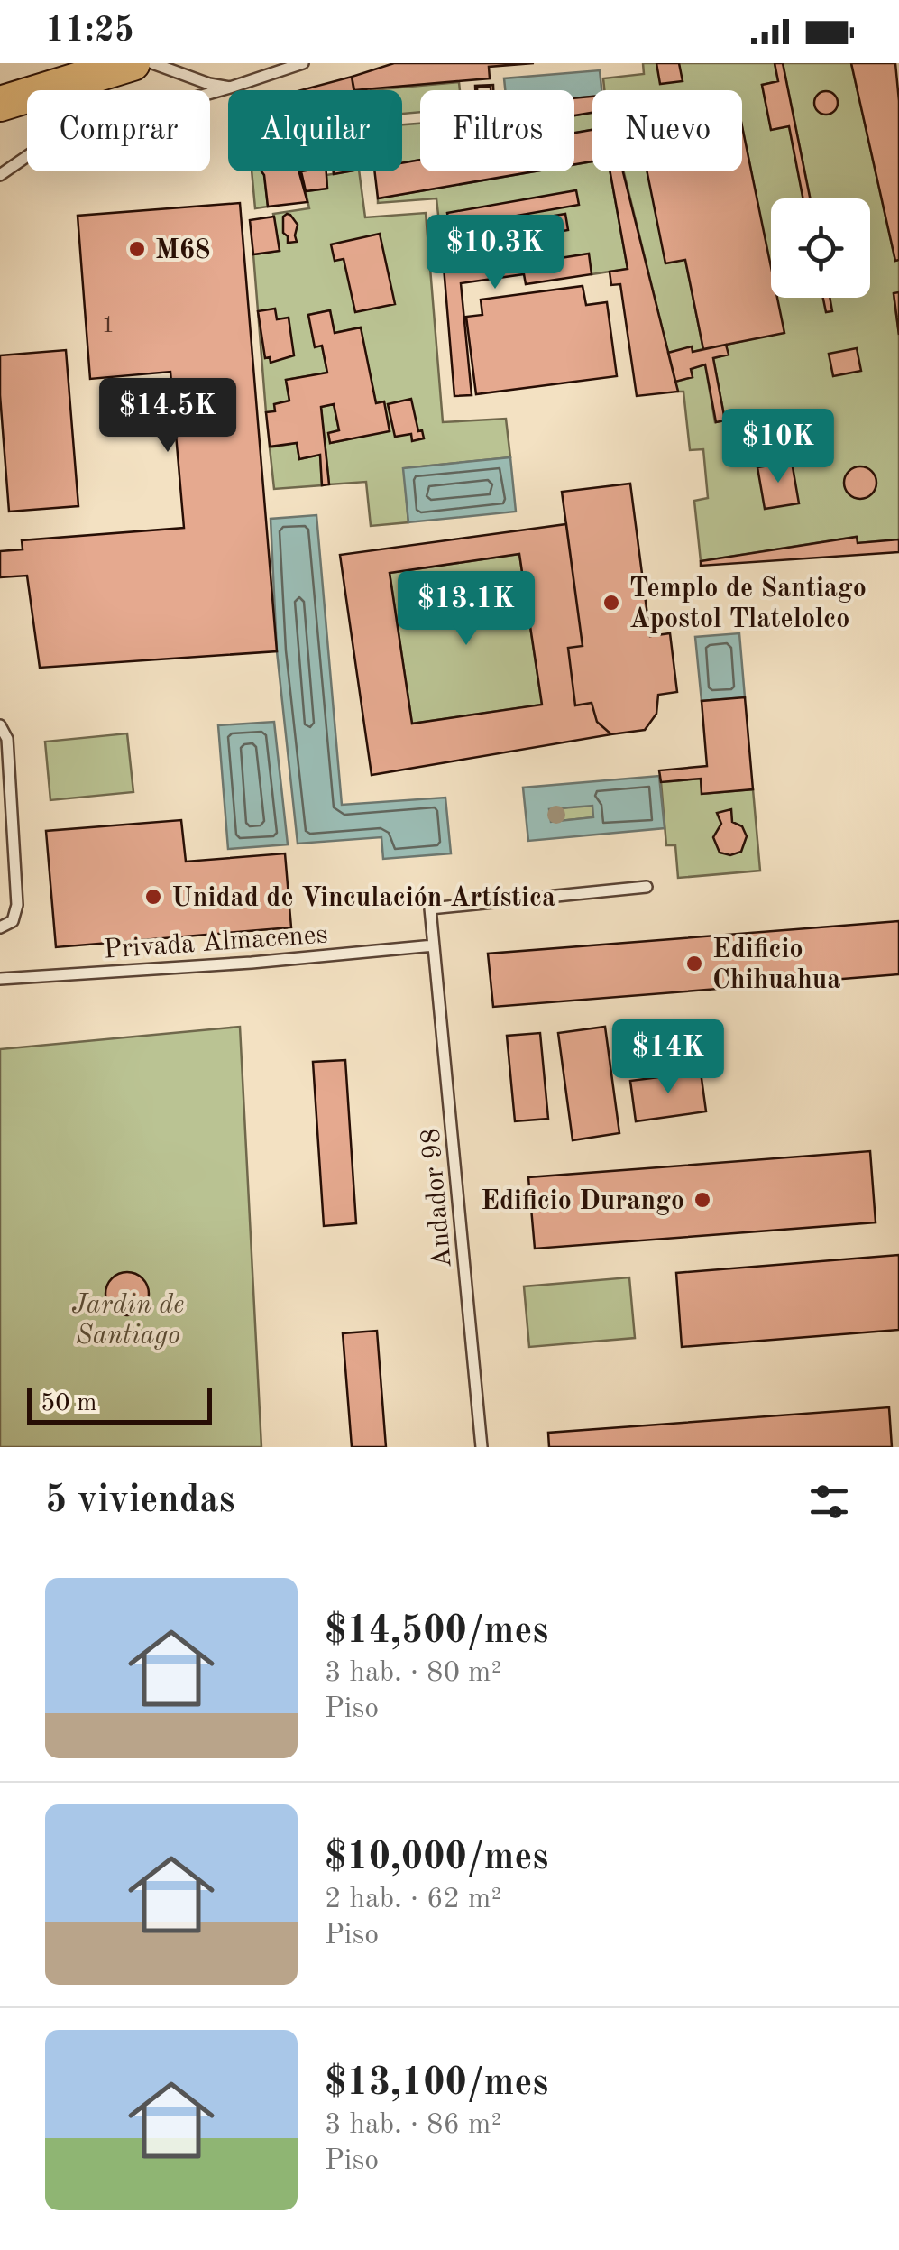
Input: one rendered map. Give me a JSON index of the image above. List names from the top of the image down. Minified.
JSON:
{"streets":{"lane":["Privada Almacenes","Andador 98"]},"crossings":[["Privada Almacenes","Andador 98"]],"parks":["Jardin de Santiago"],"places":["M68","Templo de Santiago Apostol Tlatelolco","Unidad de Vinculación Artística","Edificio Chihuahua","Edificio Durango"],"house_numbers":["1"],"scale_bar":"50 m","page":{"status":"11:25","chip":["Comprar","Alquilar","Filtros","Nuevo"],"price":["$10.3K","$14.5K","$10K","$13.1K","$14K"],"scale":"50 m","heading":"5 viviendas","list":[{"name":"$14,500/mes","note":"3 hab. · 80 m² · Piso"},{"name":"$10,000/mes","note":"2 hab. · 62 m² · Piso"},{"name":"$13,100/mes","note":"3 hab. · 86 m² · Piso"}]}}
